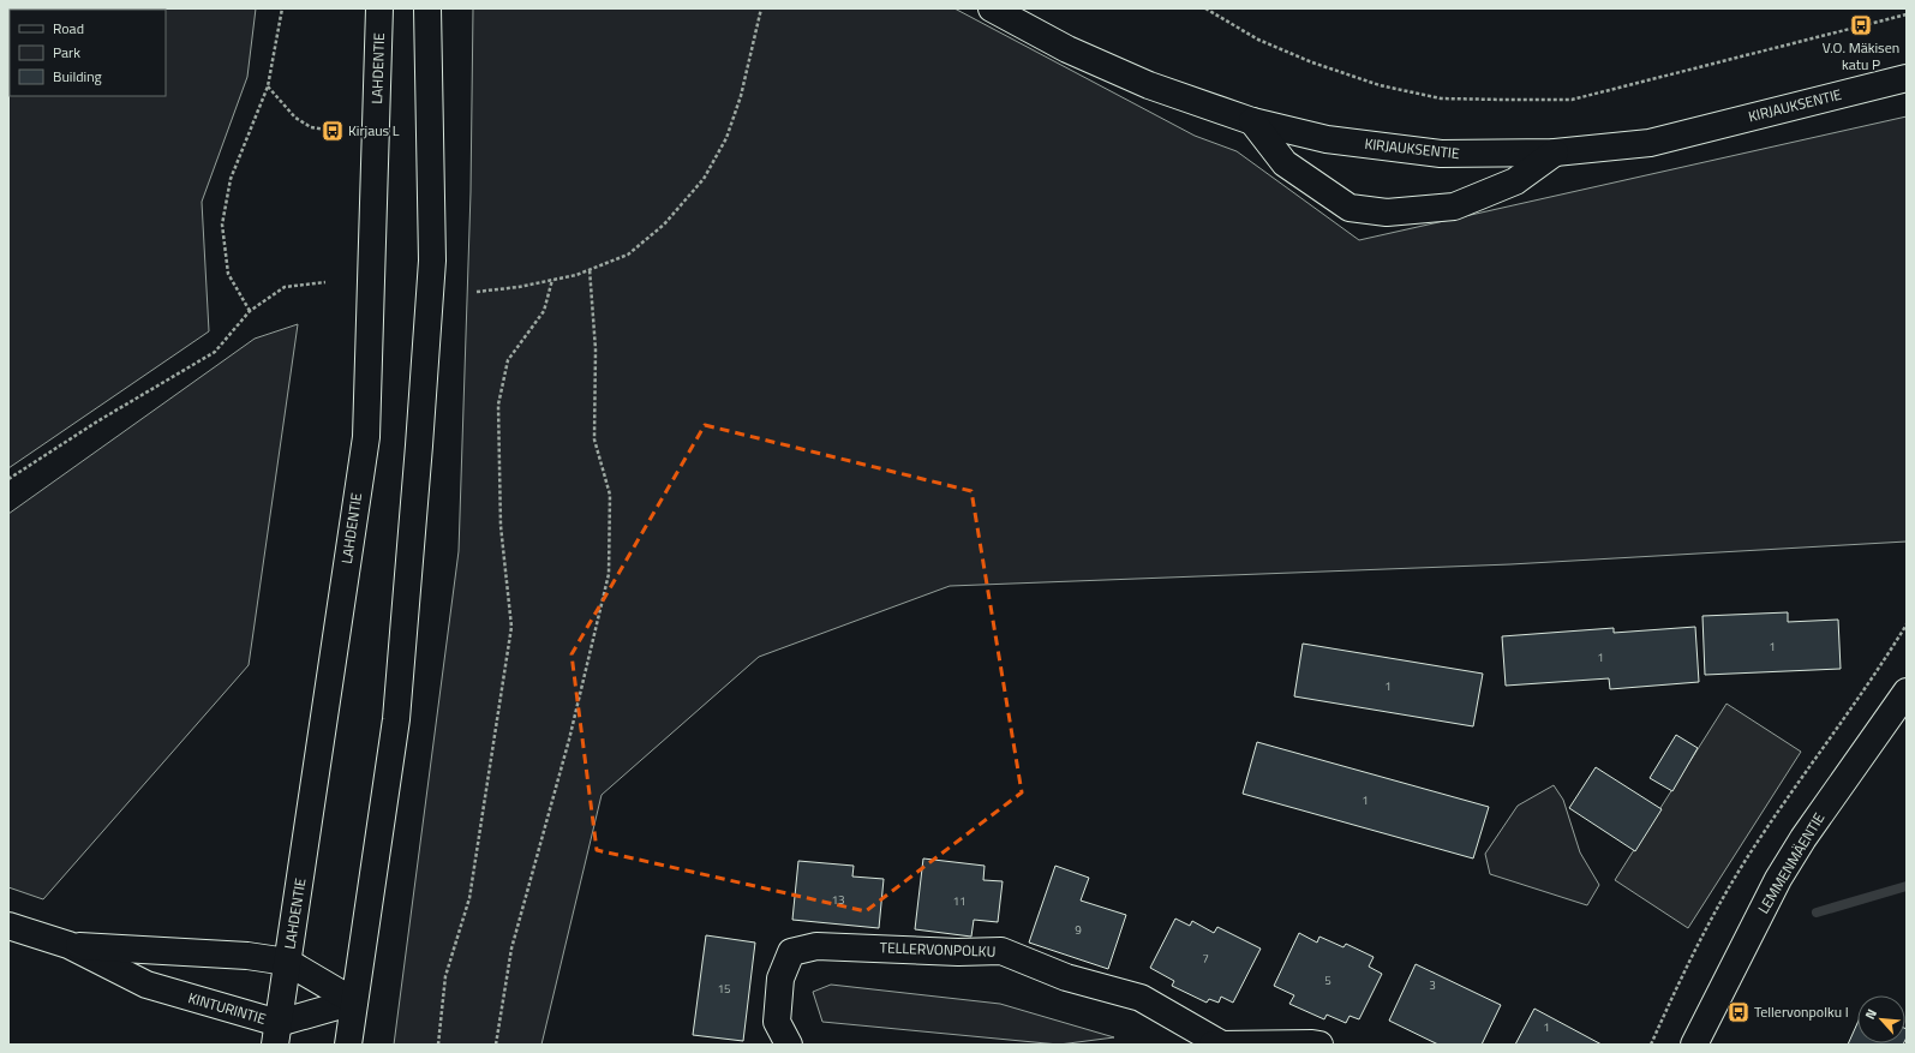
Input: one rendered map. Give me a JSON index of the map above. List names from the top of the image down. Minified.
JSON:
{"streets":{"street":["LAHDENTIE","KIRJAUKSENTIE","LEMMENMÄENTIE","TELLERVONPOLKU","KINTURINTIE"]},"crossings":[["LAHDENTIE","KINTURINTIE"]],"places":{"bus stop":["V.O. Mäkisen katu P","Kirjaus L","Tellervonpolku I"]},"house_numbers":["1","1","1","1","13","11","9","7","5","3","15","1"],"legend":["Road","Park","Building"],"north":"top left"}
